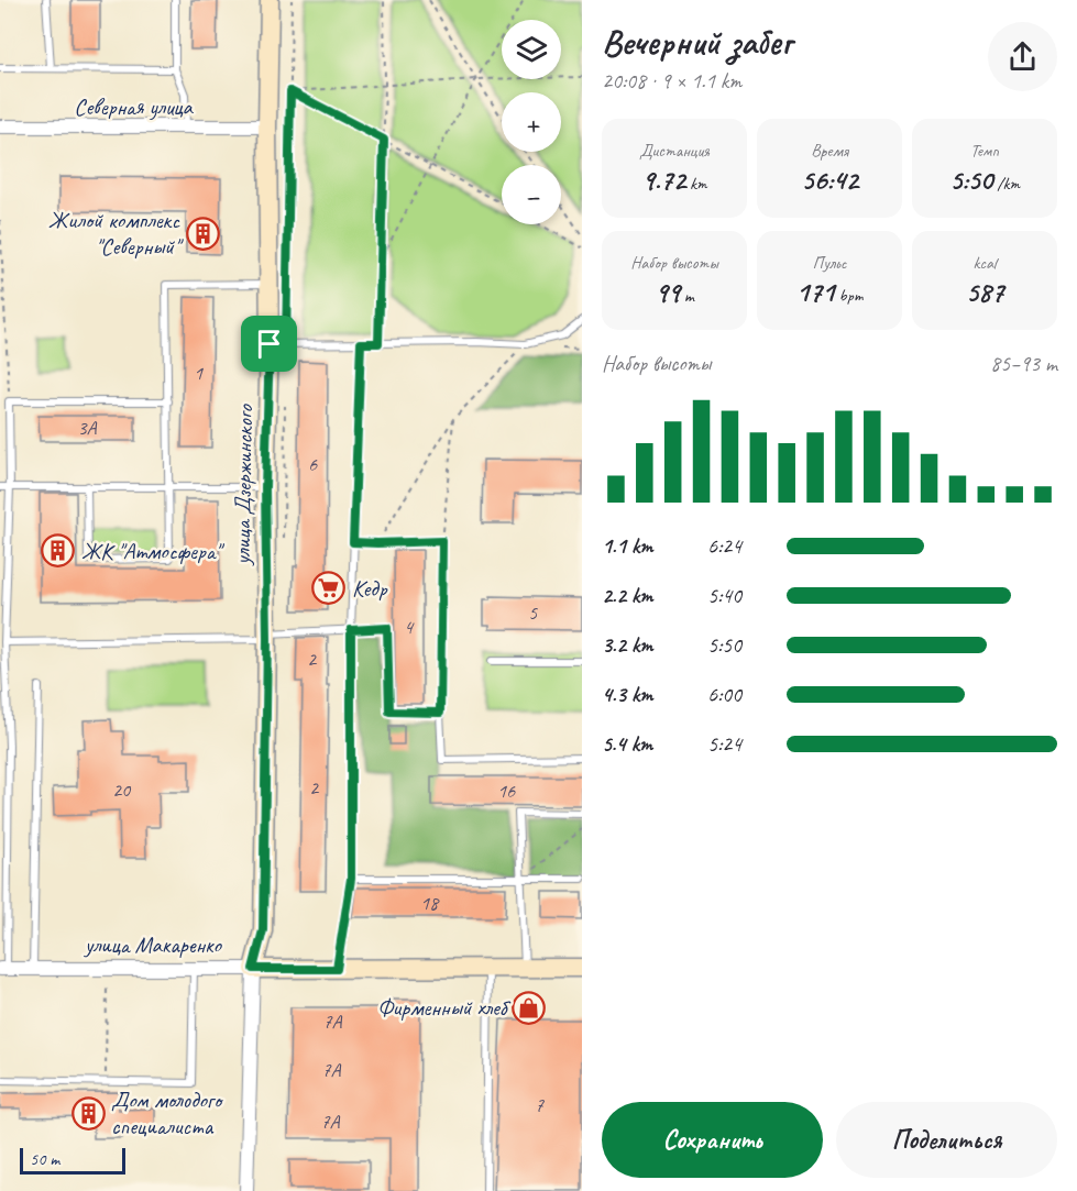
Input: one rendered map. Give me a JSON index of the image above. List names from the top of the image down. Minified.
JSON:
{"streets":{"street":["Северная улица","улица Дзержинского","улица Макаренко"]},"crossings":[["Северная улица","улица Дзержинского"],["улица Дзержинского","улица Макаренко"]],"places":{"building":["Жилой комплекс \"Северный\"","ЖК \"Атмосфера\"","Дом молодого специалиста"],"supermarket":["Кедр"],"shop":["Фирменный хлеб"]},"house_numbers":["1","3А","6","5","4","2","2","20","16","18","7А","7А","7","7А"],"scale_bar":"50 m","page":{"heading":["Вечерний забег","20:08 · 9 × 1.1 km"],"map_buttons":["+","−"],"stats":[["Дистанция","9.72 km"],["Время","56:42"],["Темп","5:50 /km"],["Набор высоты","99 m"],["Пульс","171 bpm"],["kcal","587"]],"chart":["Набор высоты","85–93 m"],"list":[{"name":"1.1 km","note":"6:24"},{"name":"2.2 km","note":"5:40"},{"name":"3.2 km","note":"5:50"},{"name":"4.3 km","note":"6:00"},{"name":"5.4 km","note":"5:24"}],"buttons":["Сохранить","Поделиться"],"scale":"50 m"}}
